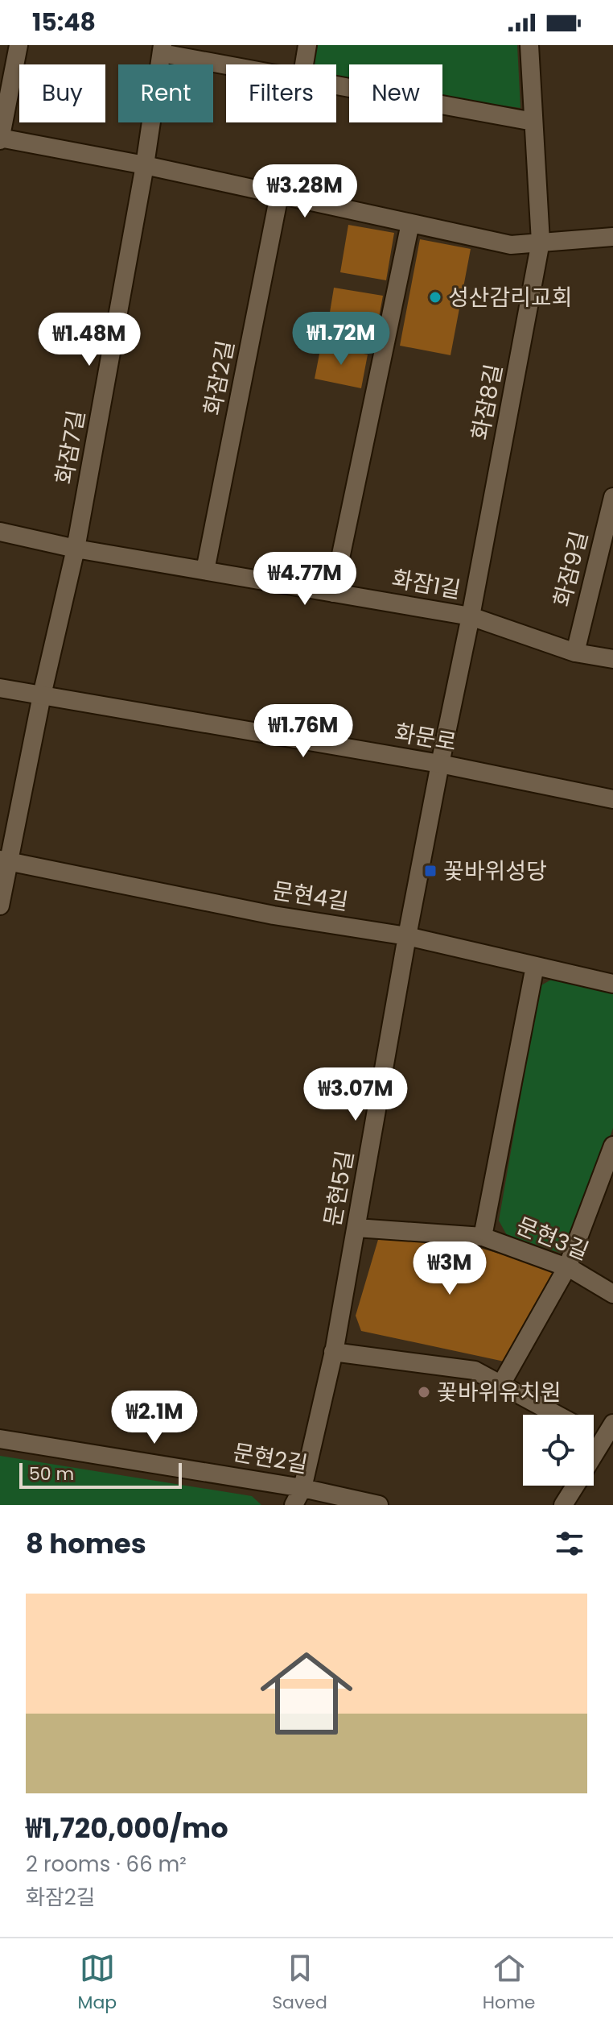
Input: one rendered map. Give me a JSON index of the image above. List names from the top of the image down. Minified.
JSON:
{"streets":{"street":["화잠2길","화잠8길","화잠7길","화잠9길","화잠1길","화문로","문현4길","문현5길","문현3길","문현2길"]},"crossings":[["화잠2길","화잠1길"],["화잠8길","화잠7길"],["화잠8길","화잠1길"],["화잠8길","화문로"],["화잠8길","문현5길"],["화잠7길","화잠1길"],["화잠7길","화문로"],["화잠7길","문현4길"],["화잠9길","화잠1길"],["화문로","문현5길"],["문현4길","문현5길"],["문현5길","문현3길"],["문현5길","문현2길"]],"places":{"other":["성산감리교회","꽃바위유치원"],"transit":["꽃바위성당"]},"scale_bar":"50 m","page":{"status":"15:48","chip":["Buy","Rent","Filters","New"],"price":["₩3.28M","₩1.72M","₩1.48M","₩4.77M","₩1.76M","₩3.07M","₩3M","₩2.1M"],"scale":"50 m","heading":"8 homes","list":[{"name":"₩1,720,000/mo","note":"2 rooms · 66 m² · 화잠2길"}],"tabs":["Map","Saved","Home"]}}
